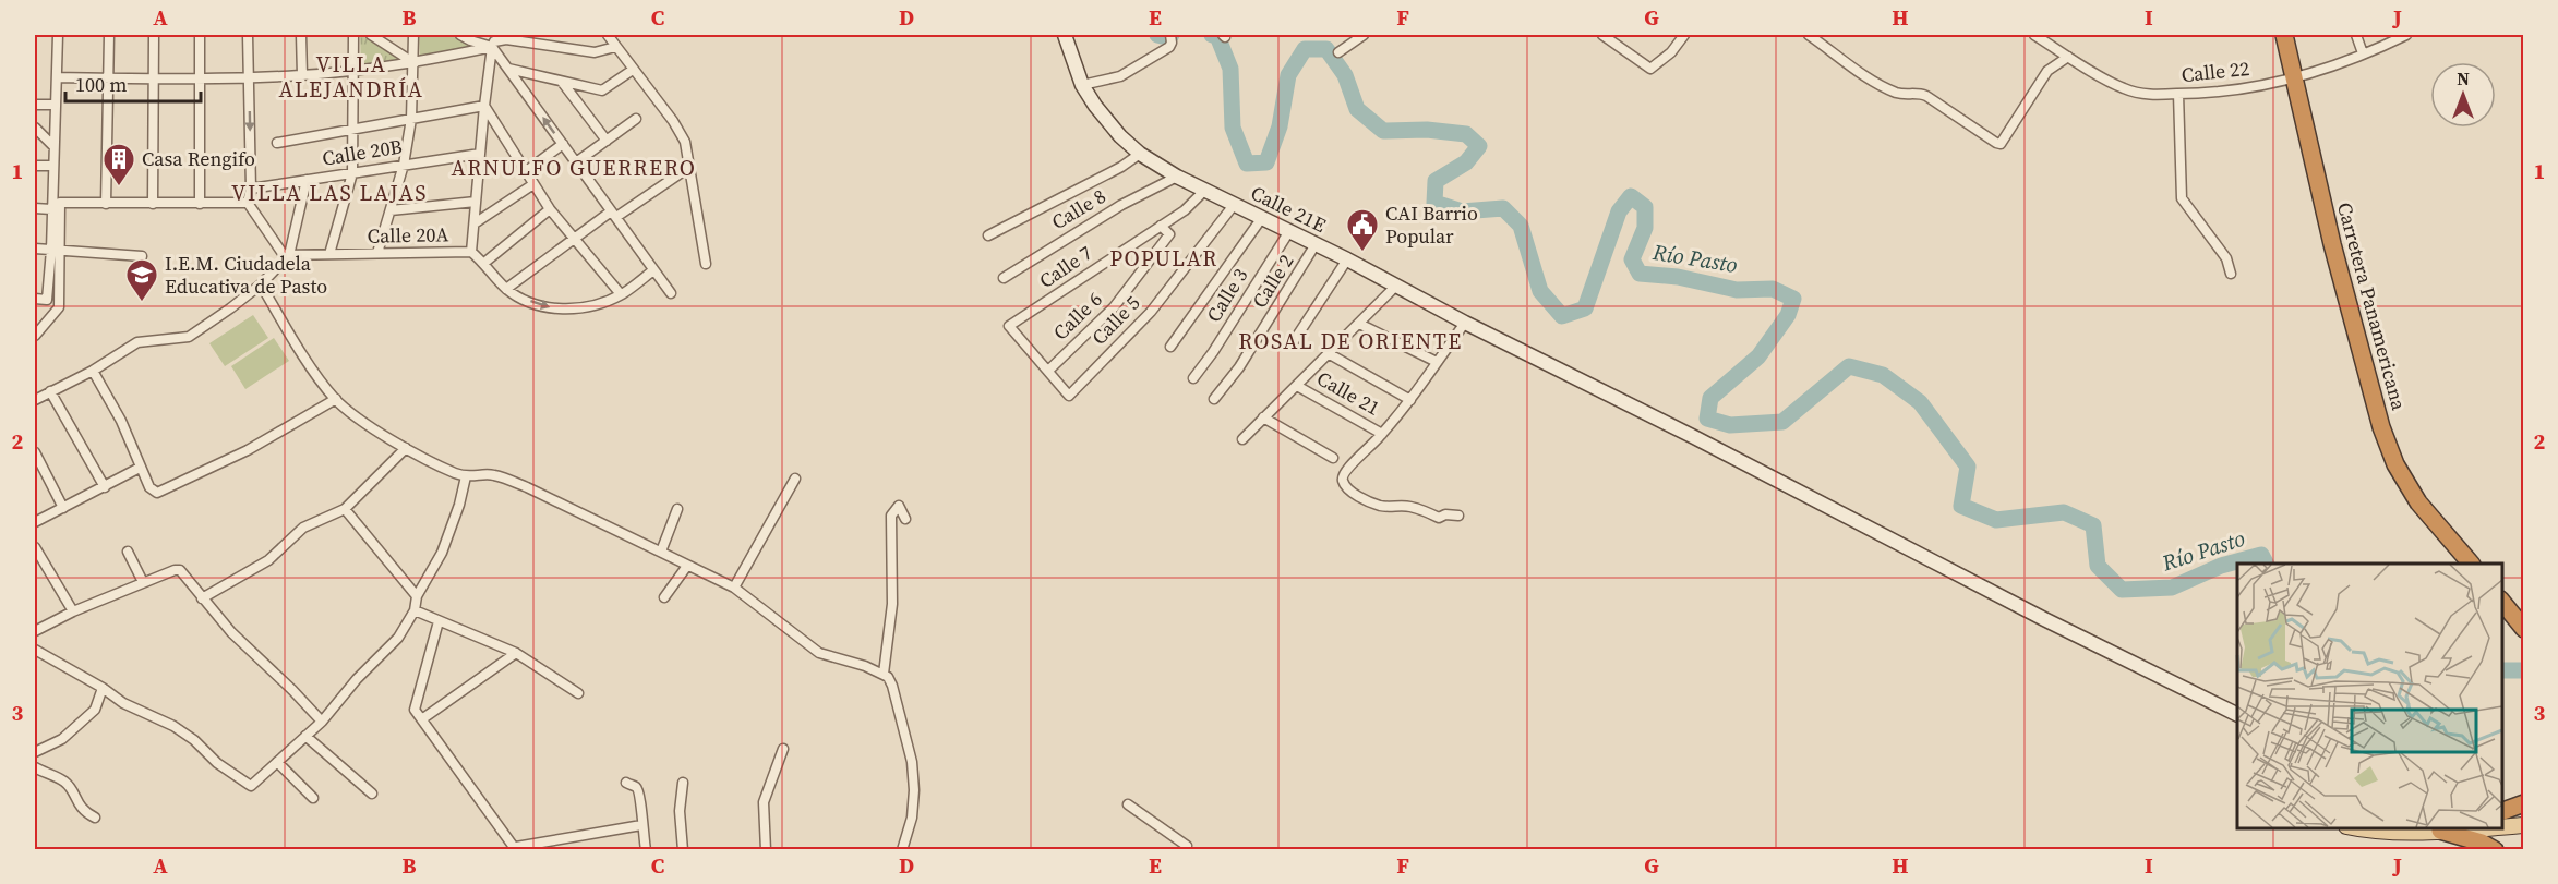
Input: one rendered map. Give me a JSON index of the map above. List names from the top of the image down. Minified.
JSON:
{"streets":{"highway":["Carretera Panamericana"],"main road":["Calle 21E"],"street":["Calle 22","Calle 20B","Calle 8","Calle 20A","Calle 7","Calle 2","Calle 3","Calle 6","Calle 5","Calle 21"]},"crossings":[["Calle 22","Carretera Panamericana"],["Calle 8","Calle 21E"],["Calle 21E","Calle 7"],["Calle 21E","Calle 2"],["Calle 21E","Calle 3"],["Calle 21E","Calle 5"],["Calle 7","Calle 6"],["Calle 7","Calle 5"],["Calle 6","Calle 5"]],"districts":["VILLA ALEJANDRÍA","ARNULFO GUERRERO","VILLA LAS LAJAS","POPULAR","ROSAL DE ORIENTE"],"water":["Río Pasto"],"places":{"building":["Casa Rengifo"],"public building":["CAI Barrio Popular"],"school or university":["I.E.M. Ciudadela Educativa de Pasto"]},"scale_bar":"100 m","north":"top","grid":{"columns":["A","B","C","D","E","F","G","H","I","J"],"rows":["1","2","3"]}}
